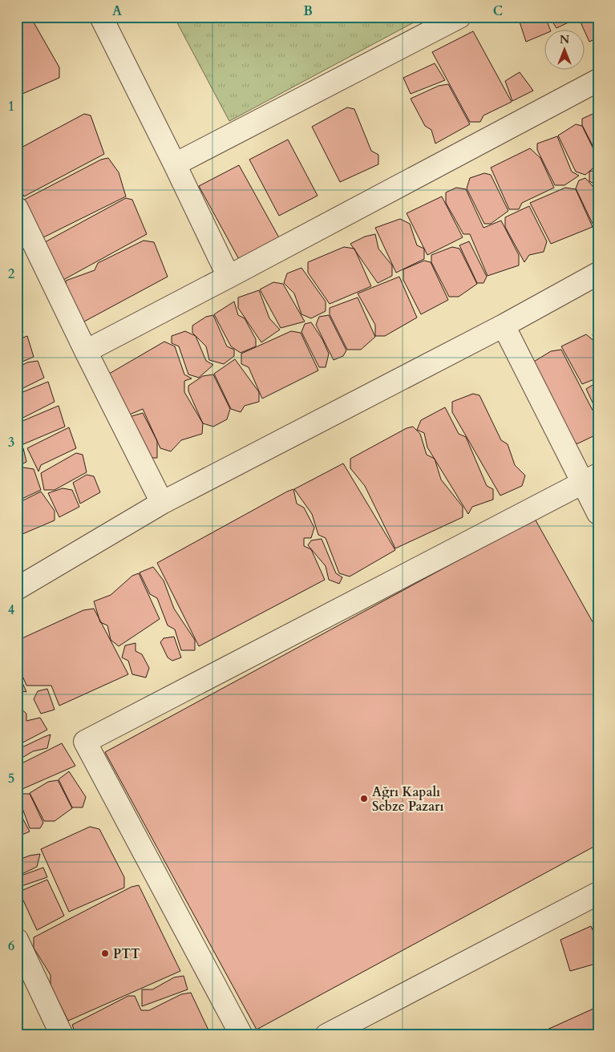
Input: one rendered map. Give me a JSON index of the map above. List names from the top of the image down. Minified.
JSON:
{"places":["Ağrı Kapalı Sebze Pazarı","PTT"],"north":"top","grid":{"columns":["A","B","C"],"rows":["1","2","3","4","5","6"]}}
